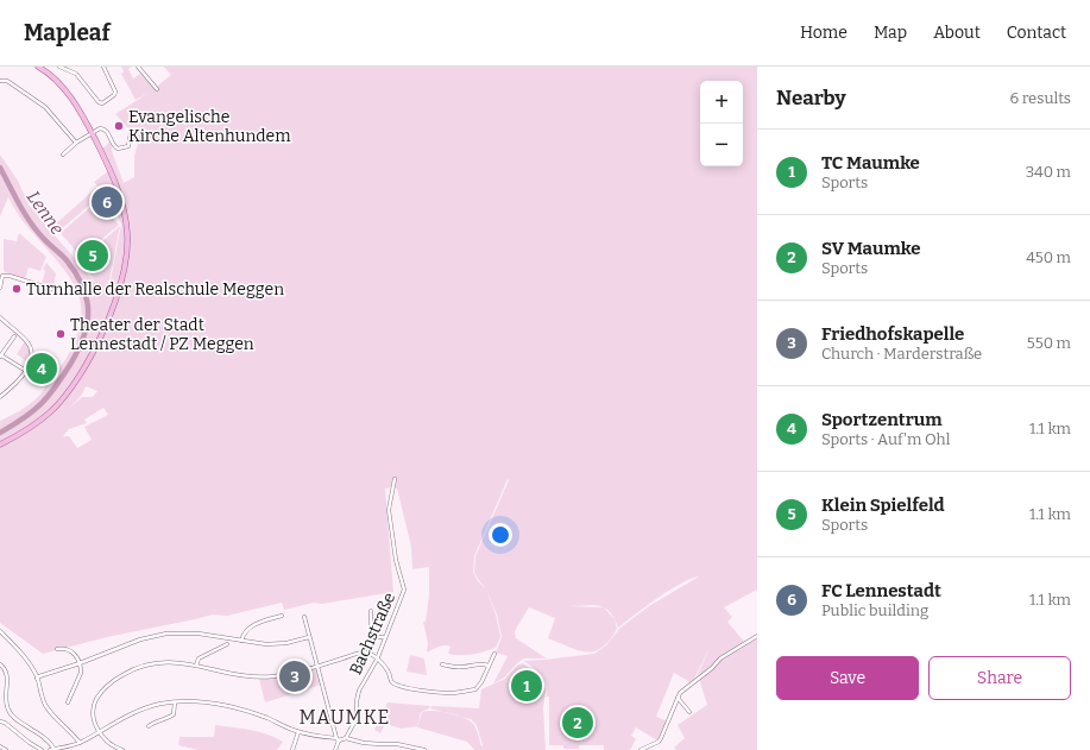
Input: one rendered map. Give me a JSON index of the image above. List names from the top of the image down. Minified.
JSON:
{"streets":{"street":["Bachstraße"]},"districts":["MAUMKE"],"water":["Lenne"],"places":["Evangelische Kirche Altenhundem","Turnhalle der Realschule Meggen","Theater der Stadt Lennestadt / PZ Meggen"],"page":{"header":"Mapleaf","nav":["Home","Map","About","Contact"],"heading":["Nearby","6 results"],"map_buttons":["+","−"],"list":[{"mark":"1","name":"TC Maumke","note":"Sports","value":"340 m"},{"mark":"2","name":"SV Maumke","note":"Sports","value":"450 m"},{"mark":"3","name":"Friedhofskapelle","note":"Church · Marderstraße","value":"550 m"},{"mark":"4","name":"Sportzentrum","note":"Sports · Auf'm Ohl","value":"1.1 km"},{"mark":"5","name":"Klein Spielfeld","note":"Sports","value":"1.1 km"},{"mark":"6","name":"FC Lennestadt","note":"Public building","value":"1.1 km"}],"pins":["6","5","4","3","1","2"],"buttons":["Save","Share"]}}
